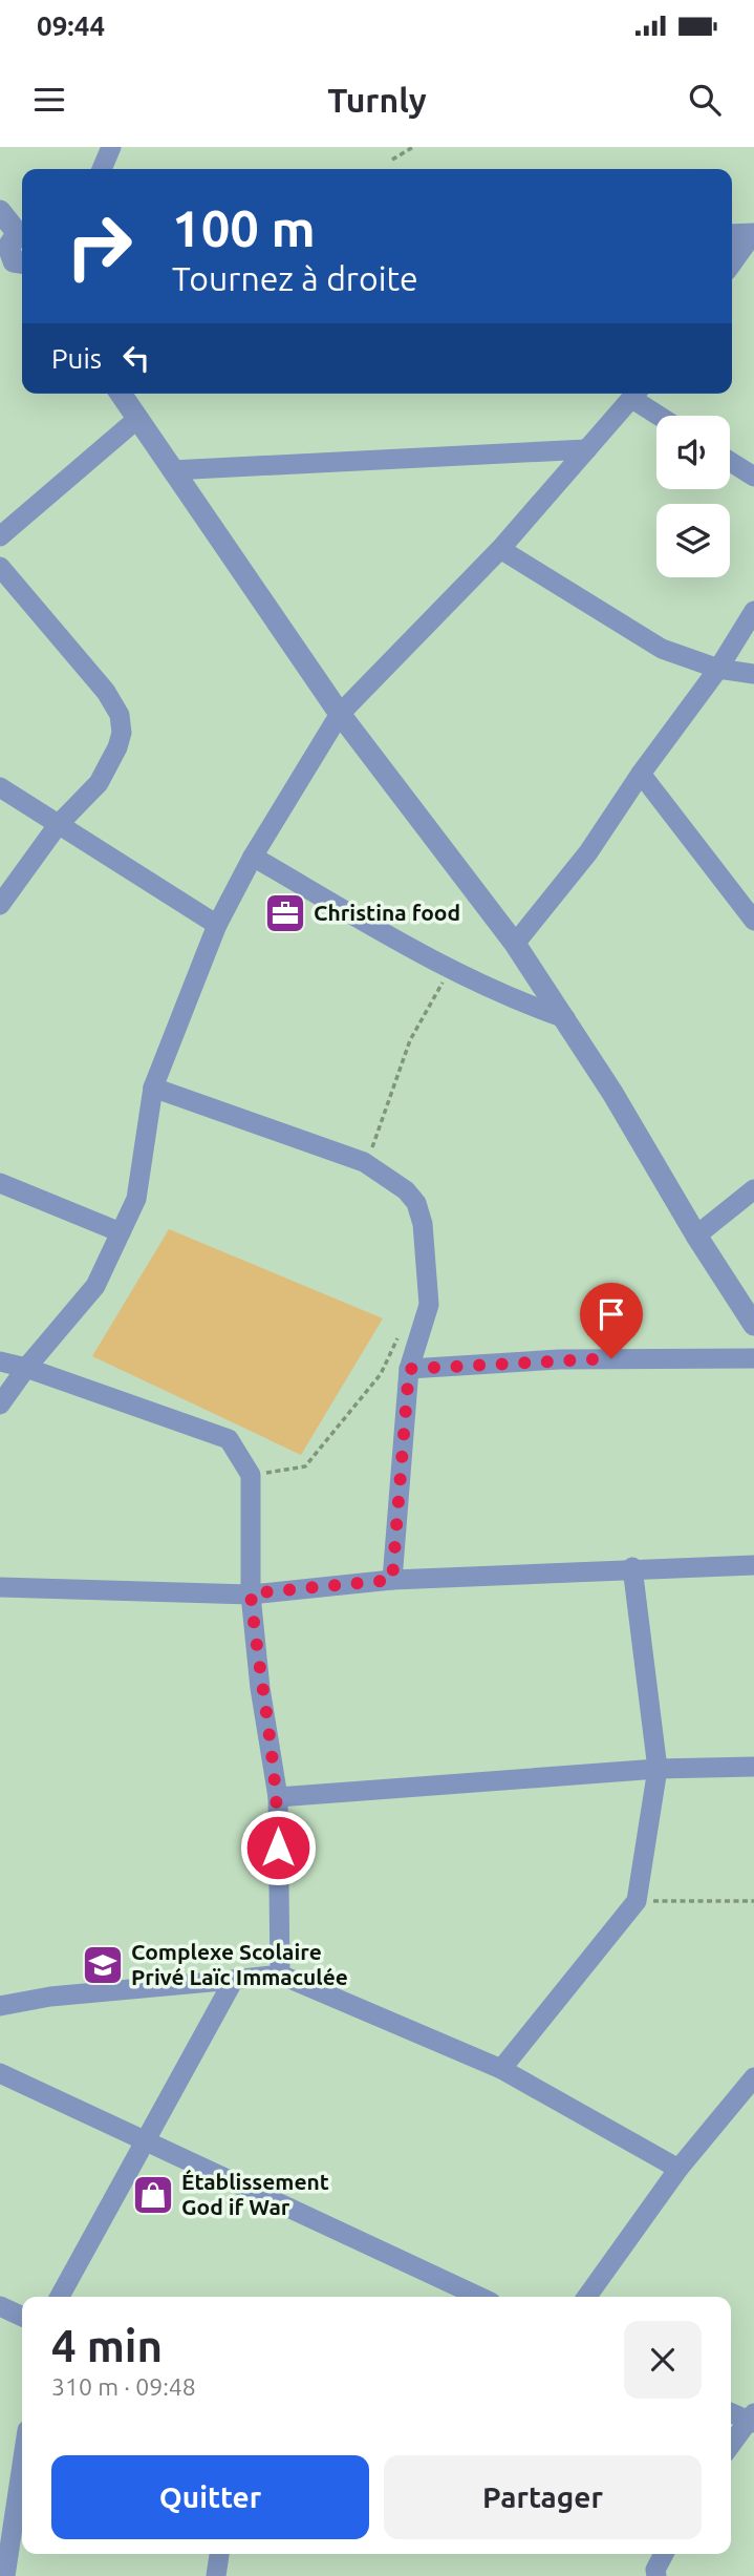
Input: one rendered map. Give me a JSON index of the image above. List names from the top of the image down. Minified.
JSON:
{"places":{"office":["Christina food"],"school or university":["Complexe Scolaire Privé Laïc Immaculée"],"shop":["Établissement God if War"]},"page":{"status":"09:44","header":"Turnly","turn":["100 m","Tournez à droite"],"then":"Puis","heading":["4 min","310 m · 09:48"],"buttons":["Quitter","Partager"]}}
